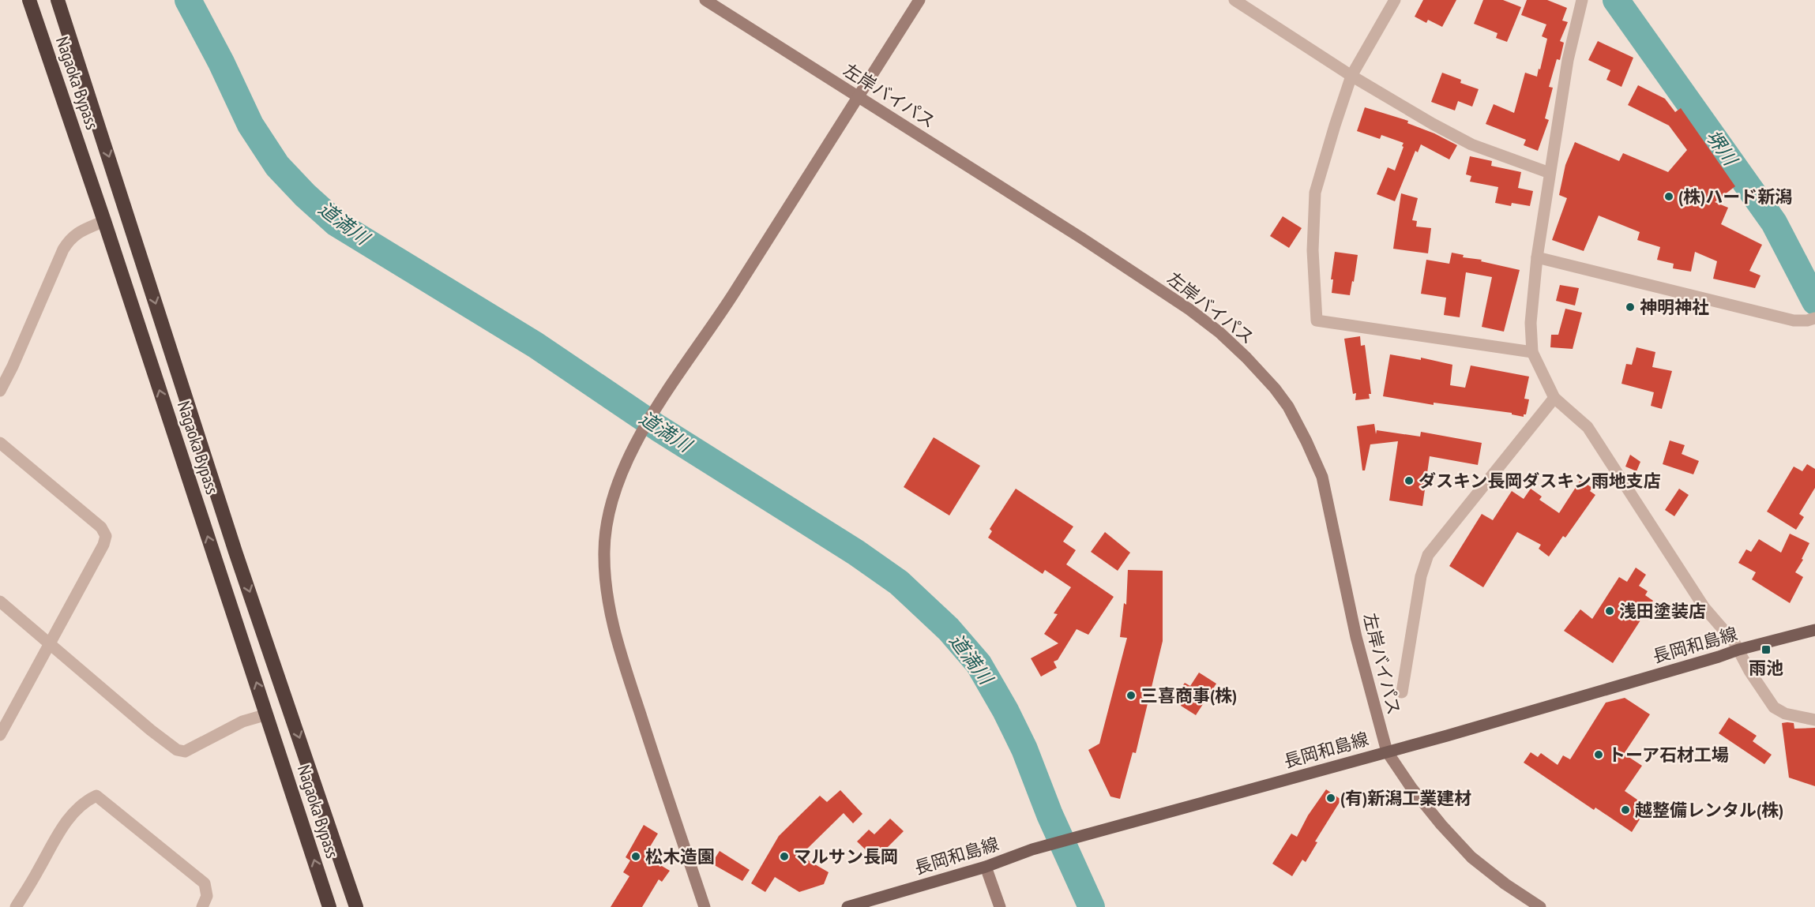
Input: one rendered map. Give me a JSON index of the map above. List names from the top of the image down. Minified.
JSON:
{"streets":{"highway":["Nagaoka Bypass"],"main road":["長岡和島線"],"street":["左岸バイパス"]},"crossings":[["左岸バイパス","長岡和島線"]],"water":["堺川","道満川"],"places":{"other":["(株)ハード新潟","神明神社","ダスキン長岡ダスキン雨地支店","浅田塗装店","三喜商事(株)","トーア石材工場","(有)新潟工業建材","越整備レンタル(株)","松木造園","マルサン長岡"],"transit":["雨池"]}}
